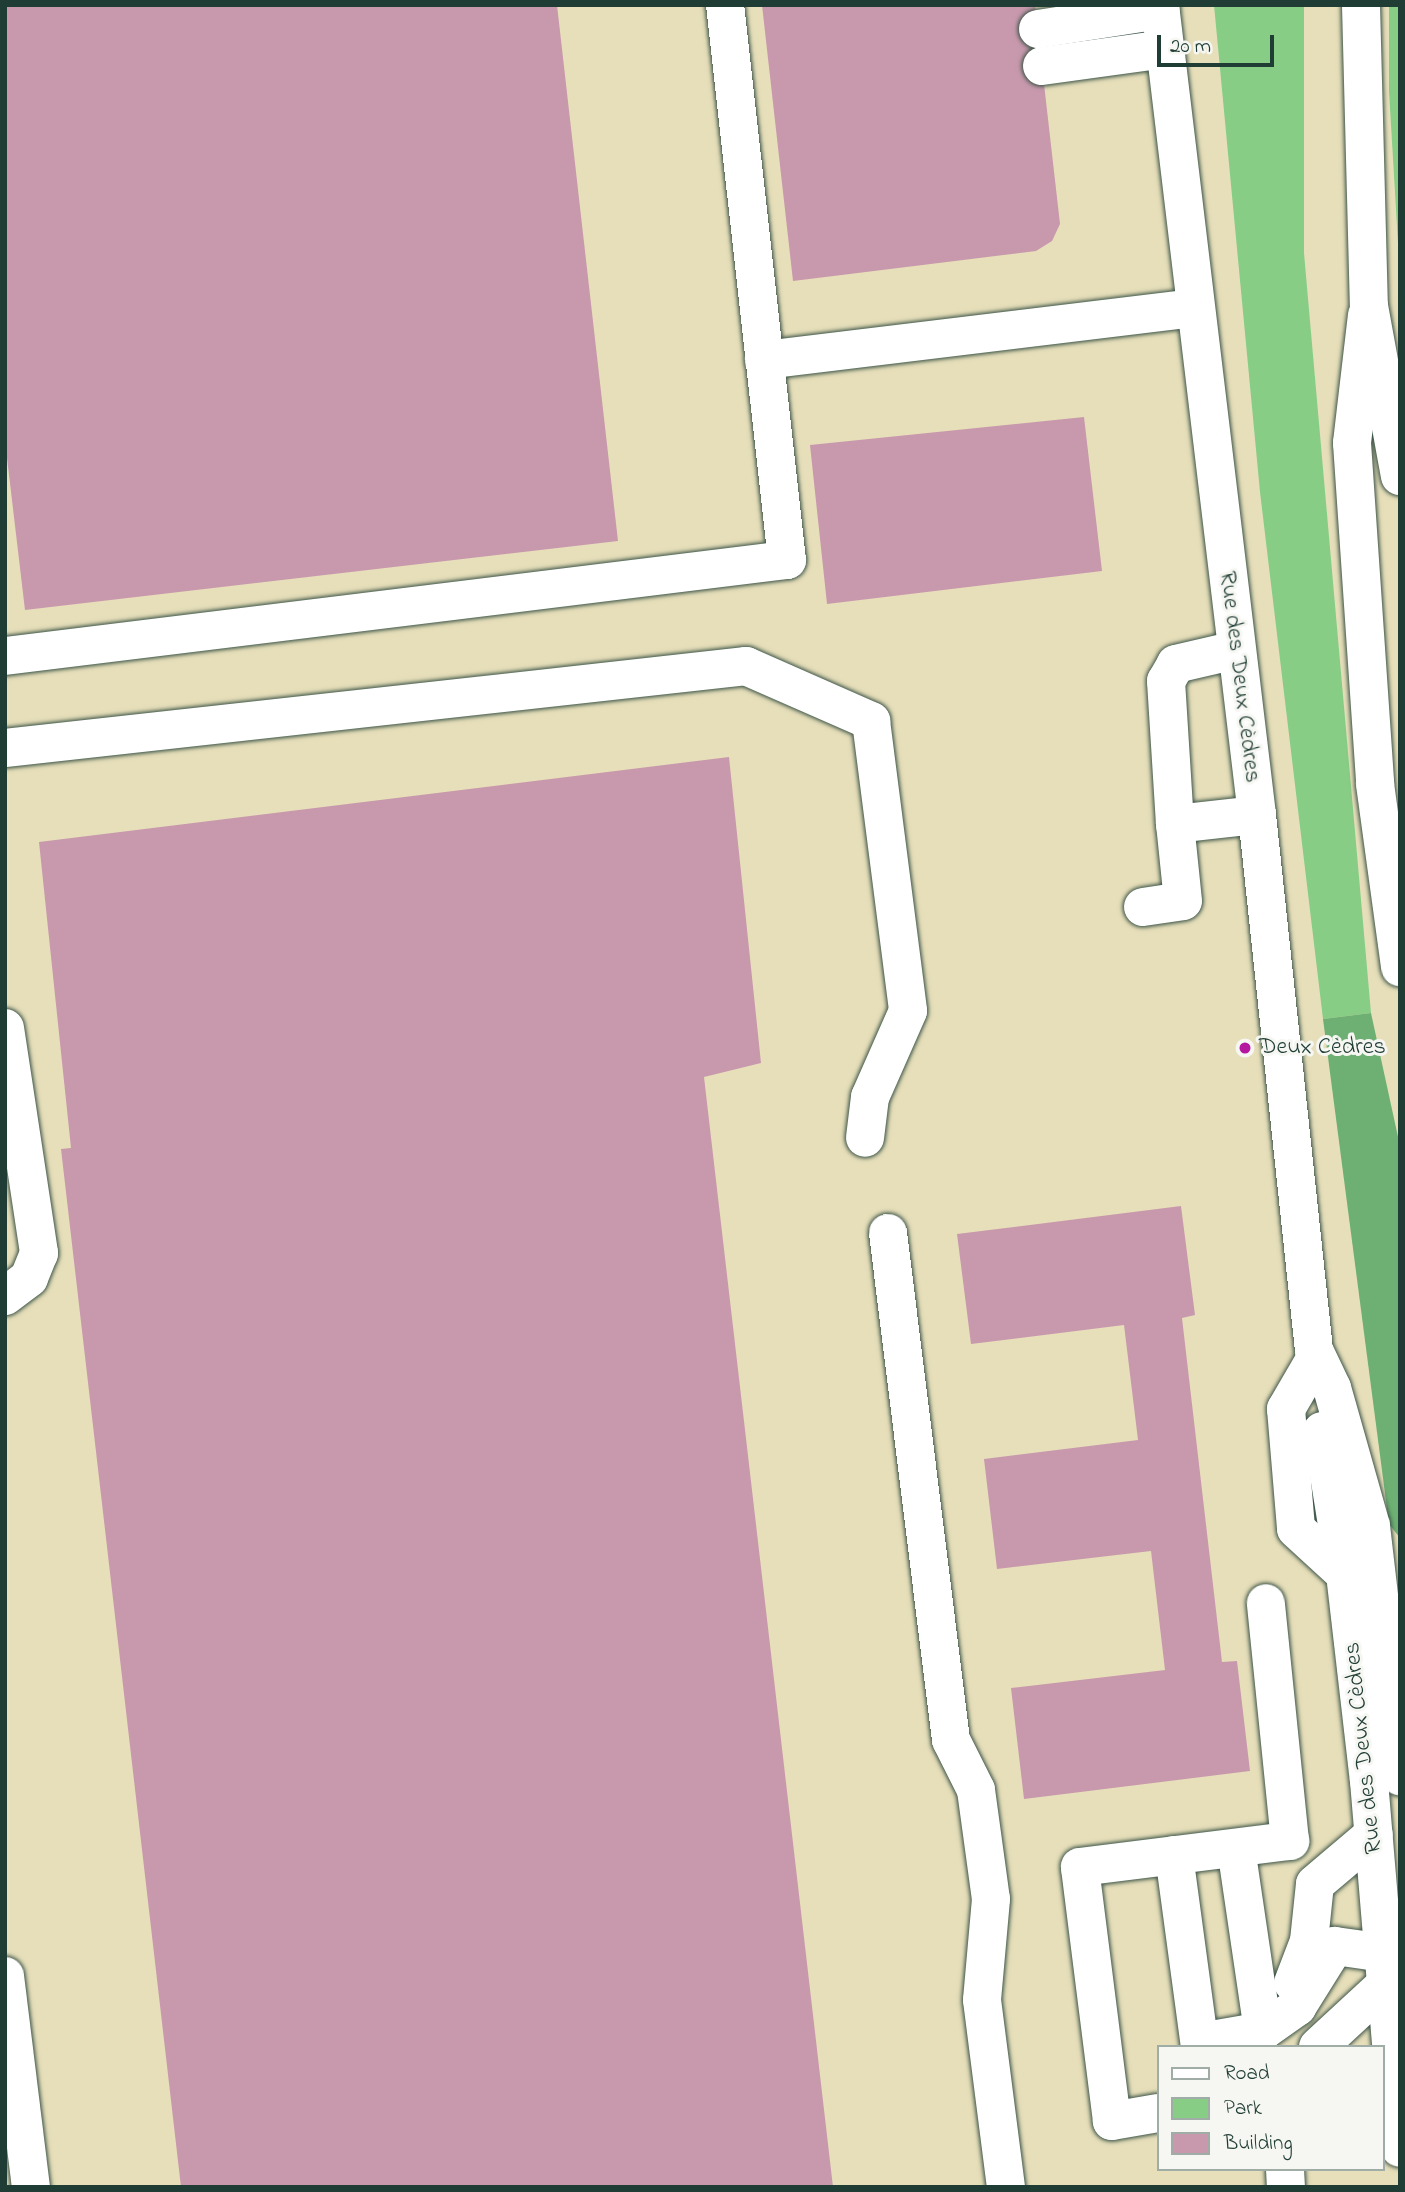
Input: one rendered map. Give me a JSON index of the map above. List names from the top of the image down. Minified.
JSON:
{"streets":{"street":["Rue des Deux Cèdres"]},"places":["Deux Cèdres"],"legend":["Road","Park","Building"],"scale_bar":"20 m"}
